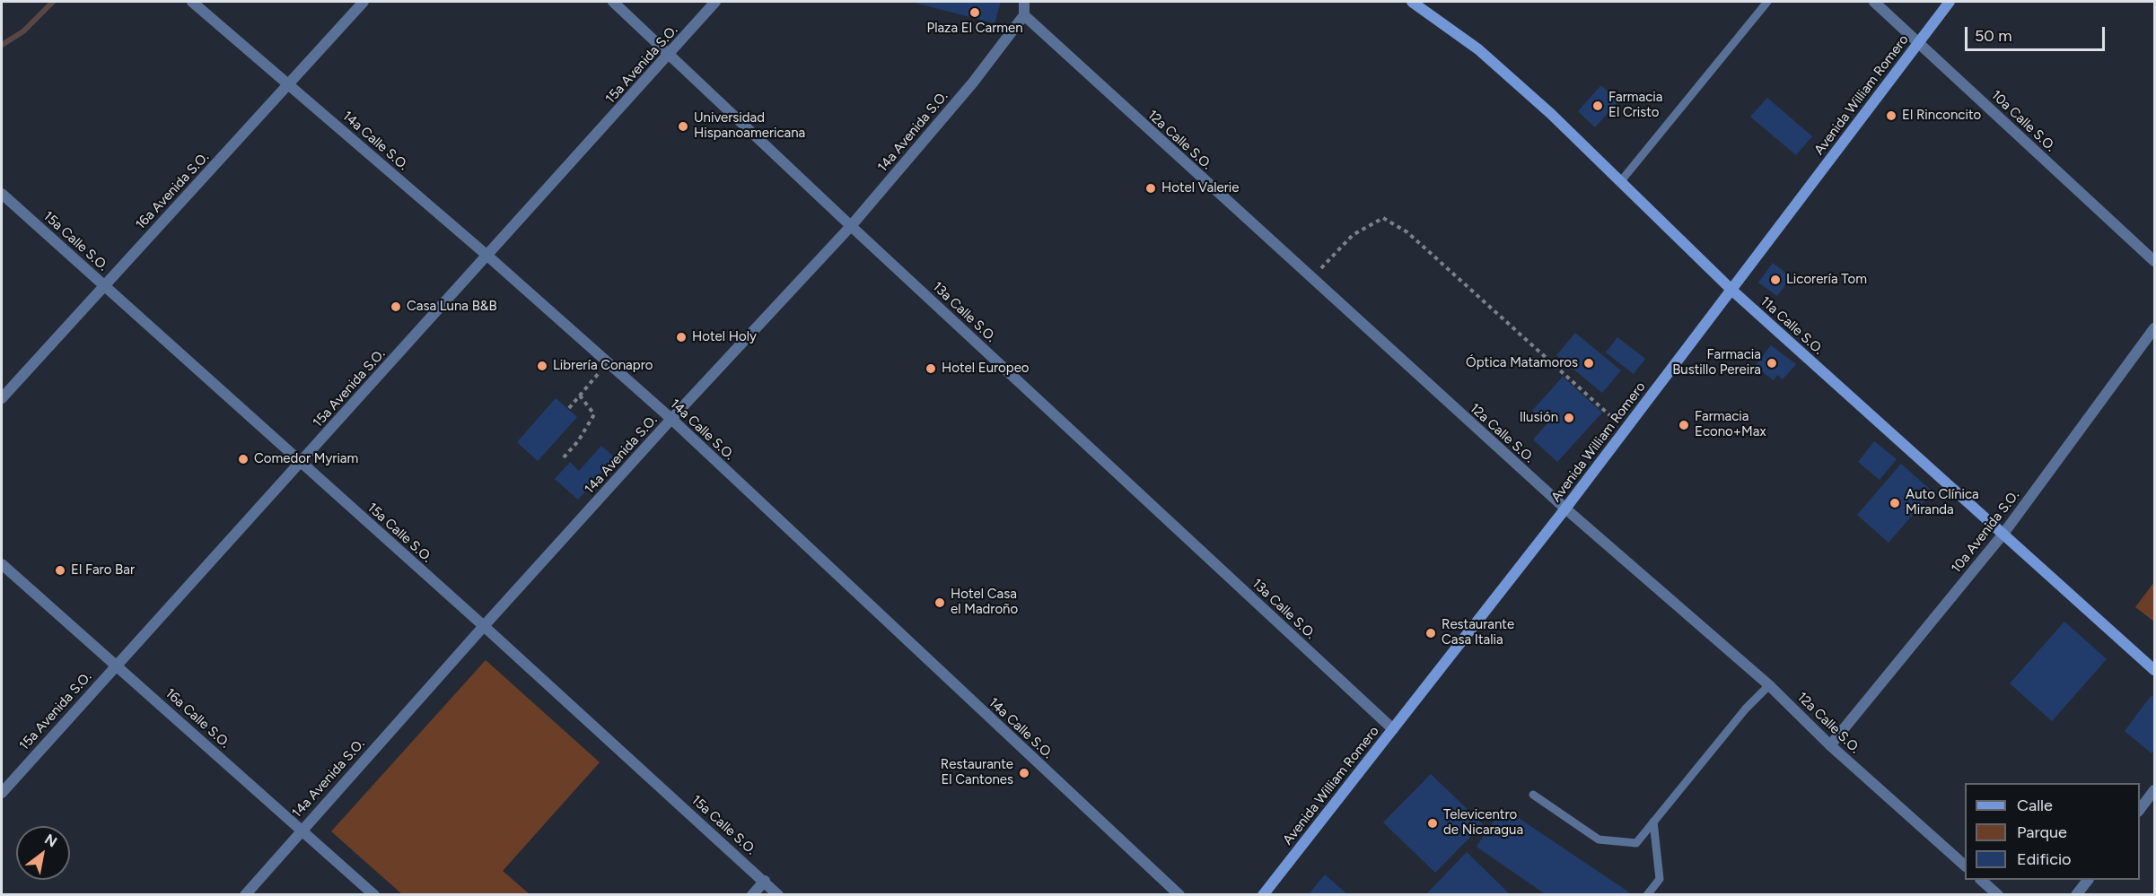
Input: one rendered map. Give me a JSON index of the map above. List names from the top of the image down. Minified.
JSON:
{"streets":{"main road":["Avenida William Romero","11a Calle S.O."],"street":["15a Avenida S.O.","10a Calle S.O.","14a Avenida S.O.","12a Calle S.O.","14a Calle S.O.","16a Avenida S.O.","15a Calle S.O.","13a Calle S.O.","10a Avenida S.O.","16a Calle S.O."]},"crossings":[["15a Avenida S.O.","14a Calle S.O."],["15a Avenida S.O.","15a Calle S.O."],["15a Avenida S.O.","13a Calle S.O."],["15a Avenida S.O.","16a Calle S.O."],["Avenida William Romero","10a Calle S.O."],["Avenida William Romero","12a Calle S.O."],["Avenida William Romero","13a Calle S.O."],["Avenida William Romero","11a Calle S.O."],["14a Avenida S.O.","12a Calle S.O."],["14a Avenida S.O.","14a Calle S.O."],["14a Avenida S.O.","15a Calle S.O."],["14a Avenida S.O.","13a Calle S.O."],["14a Avenida S.O.","16a Calle S.O."],["12a Calle S.O.","10a Avenida S.O."],["14a Calle S.O.","16a Avenida S.O."],["16a Avenida S.O.","15a Calle S.O."],["11a Calle S.O.","10a Avenida S.O."]],"places":["Plaza El Carmen","Farmacia El Cristo","El Rinconcito","Universidad Hispanoamericana","Hotel Valerie","Licorería Tom","Casa Luna B&B","Hotel Holy","Óptica Matamoros","Farmacia Bustillo Pereira","Librería Conapro","Hotel Europeo","Ilusión","Farmacia Econo+Max","Comedor Myriam","Auto Clínica Miranda","El Faro Bar","Hotel Casa el Madroño","Restaurante Casa Italia","Restaurante El Cantones","Televicentro de Nicaragua"],"legend":["Calle","Parque","Edificio"],"scale_bar":"50 m","north":"top right"}
